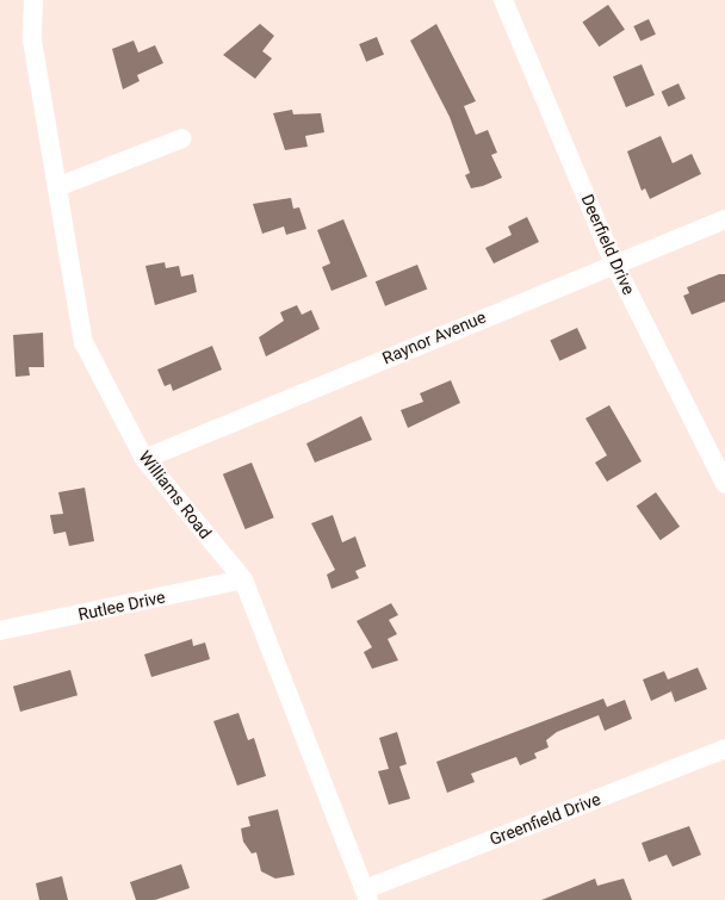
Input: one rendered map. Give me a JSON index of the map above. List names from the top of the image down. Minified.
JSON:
{"streets":{"street":["Deerfield Drive","Raynor Avenue","Williams Road","Rutlee Drive","Greenfield Drive"]},"crossings":[["Deerfield Drive","Raynor Avenue"],["Raynor Avenue","Williams Road"],["Williams Road","Rutlee Drive"],["Williams Road","Greenfield Drive"]]}
